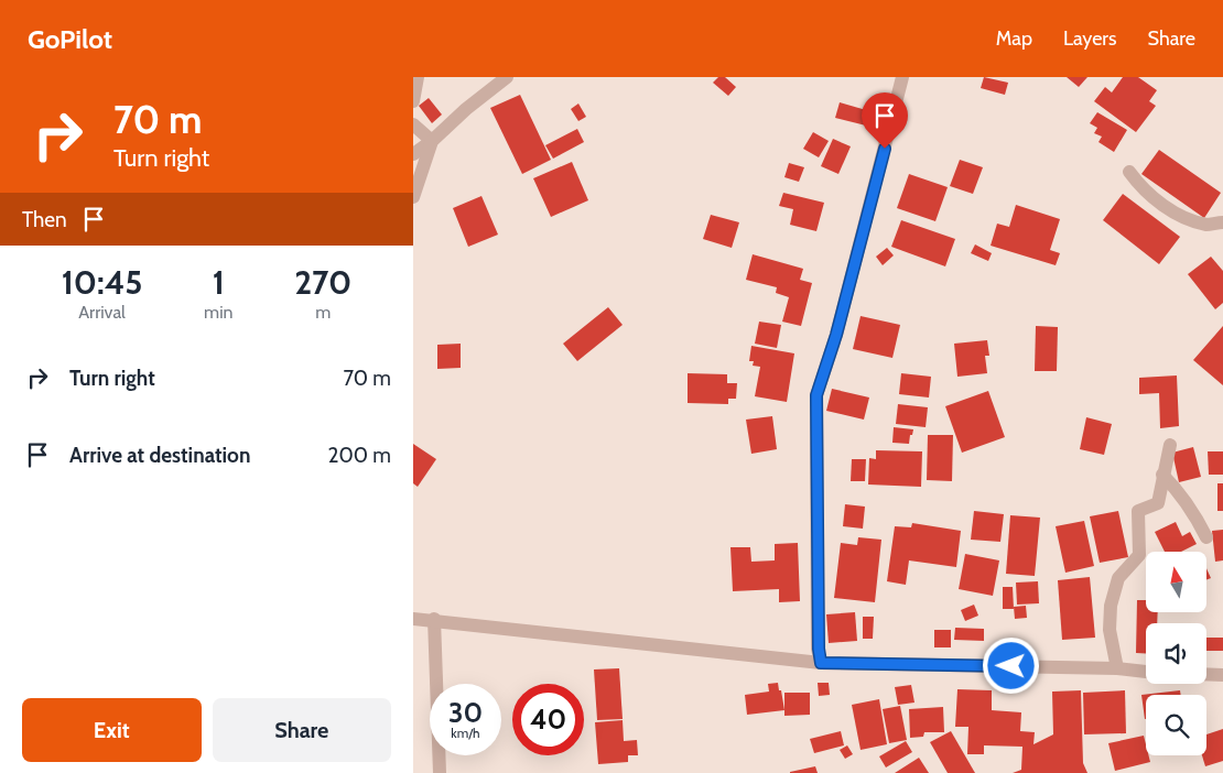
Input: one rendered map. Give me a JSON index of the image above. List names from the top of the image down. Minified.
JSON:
{"north":"top","page":{"header":"GoPilot","nav":["Map","Layers","Share"],"turn":["70 m","Turn right"],"then":"Then","eta":["10:45","Arrival","1","min","270","m"],"list":[{"name":"Turn right","value":"70 m"},{"name":"Arrive at destination","value":"200 m"}],"speed":"30 km/h","limit":"40","buttons":["Exit","Share"]}}
